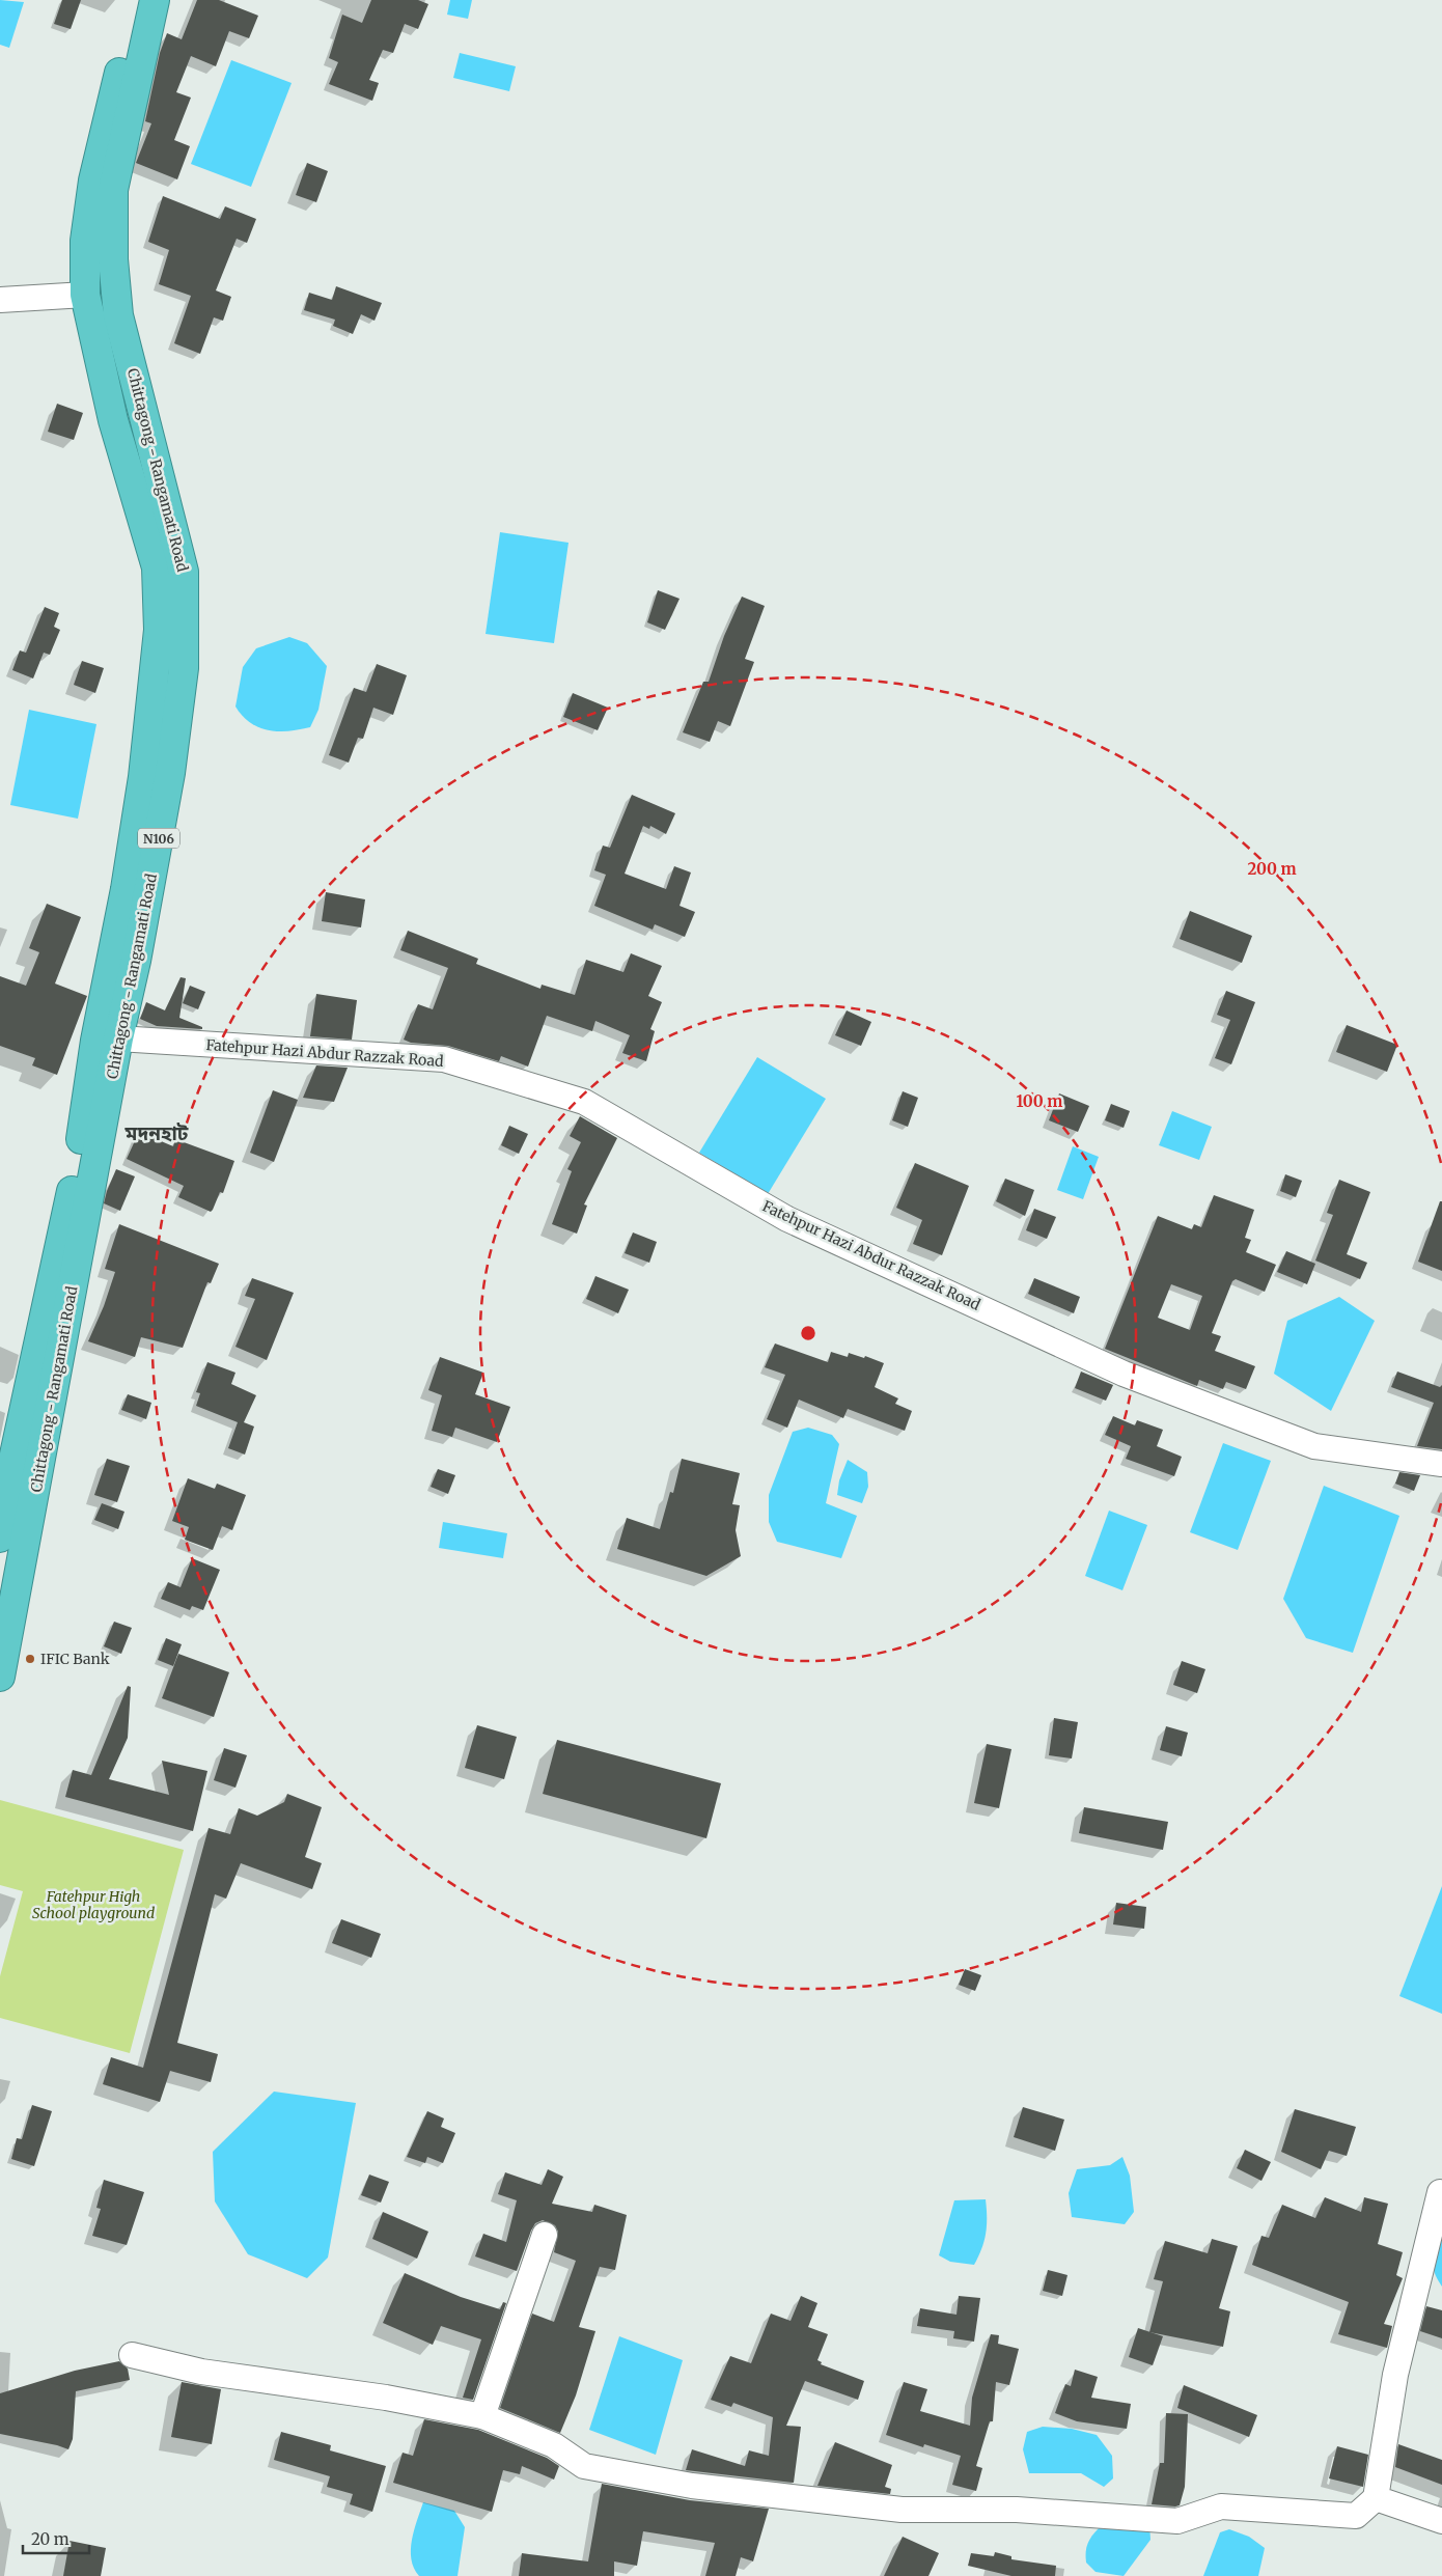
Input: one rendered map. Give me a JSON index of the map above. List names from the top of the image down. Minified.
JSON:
{"streets":{"highway":["Chittagong - Rangamati Road","N106"],"street":["Fatehpur Hazi Abdur Razzak Road"]},"crossings":[["Chittagong - Rangamati Road","Fatehpur Hazi Abdur Razzak Road"]],"districts":["মদনহাট"],"parks":["Fatehpur High School playground"],"places":["IFIC Bank"],"scale_bar":"20 m","rings":["200 m","100 m"]}
